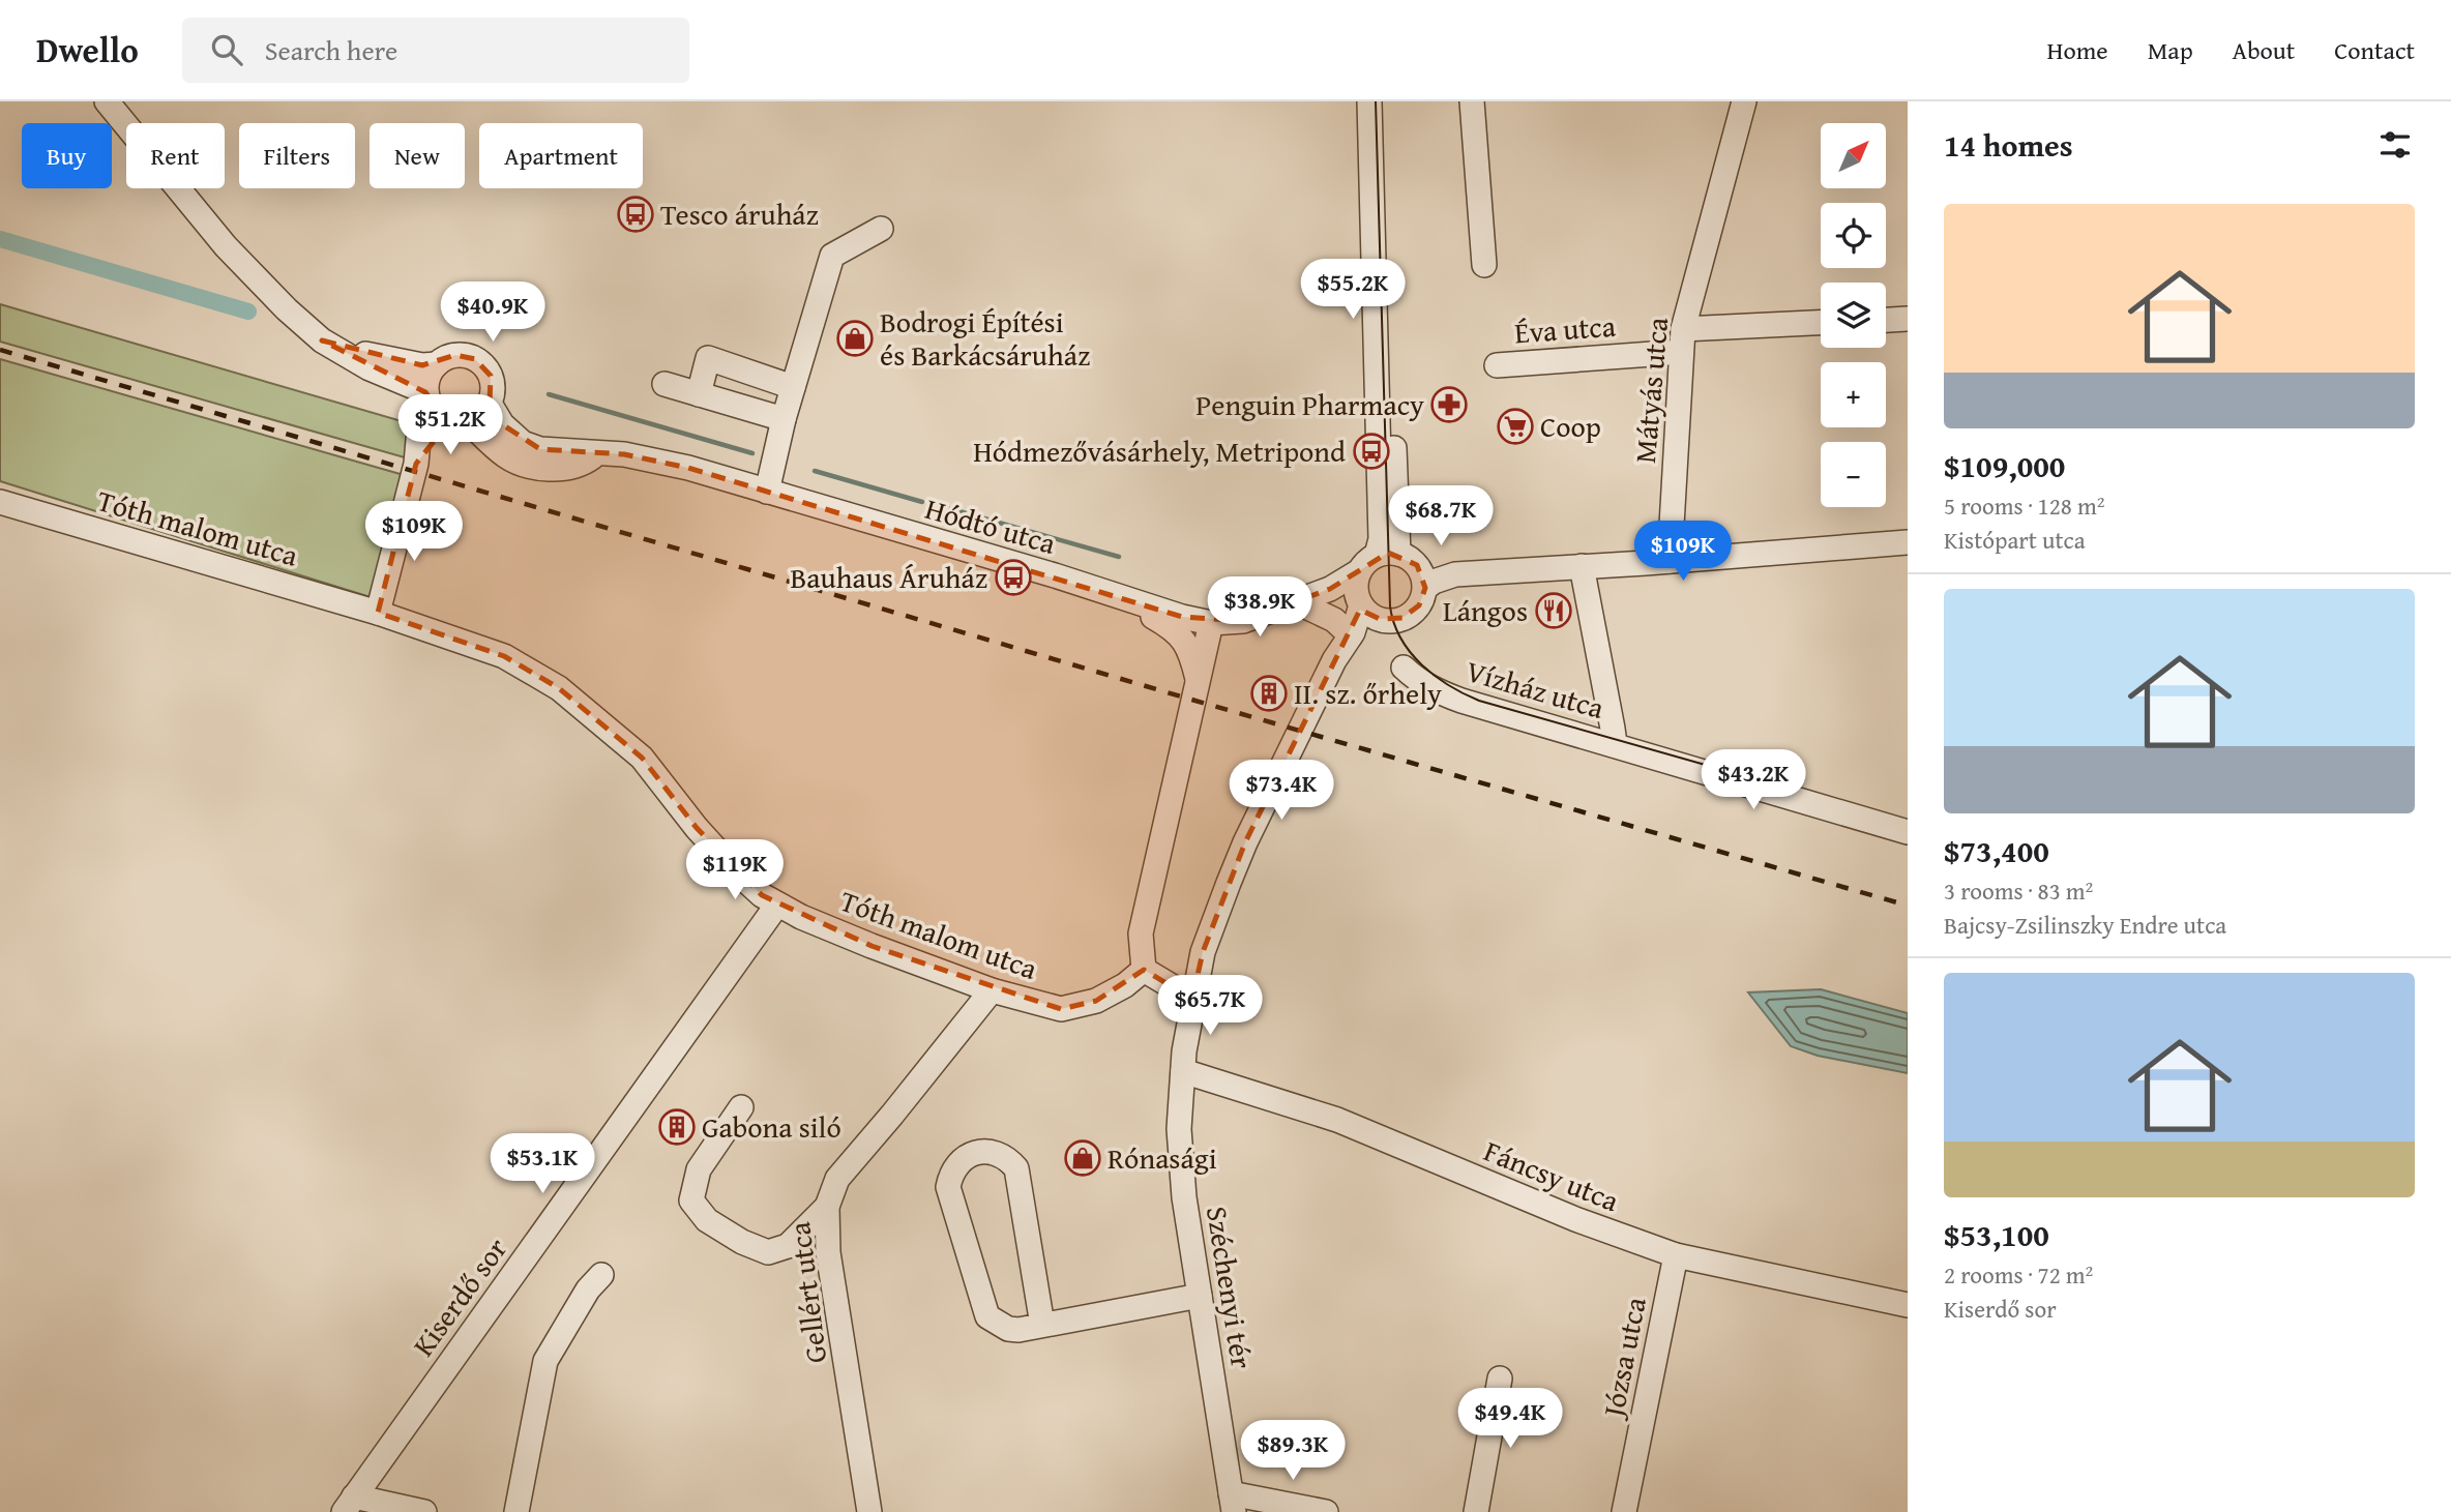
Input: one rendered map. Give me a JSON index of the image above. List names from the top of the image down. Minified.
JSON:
{"streets":{"street":["Éva utca","Mátyás utca","Hódtó utca","Tóth malom utca","Vízház utca","Fáncsy utca","Széchenyi tér","Gellért utca","Kiserdő sor","Józsa utca"]},"crossings":[["Éva utca","Mátyás utca"],["Hódtó utca","Széchenyi tér"],["Tóth malom utca","Gellért utca"],["Tóth malom utca","Kiserdő sor"],["Fáncsy utca","Széchenyi tér"],["Fáncsy utca","Józsa utca"]],"places":{"bus stop":["Tesco áruház","Hódmezővásárhely, Metripond","Bauhaus Áruház"],"shop":["Bodrogi Építési és Barkácsáruház","Rónasági"],"pharmacy":["Penguin Pharmacy"],"supermarket":["Coop"],"restaurant":["Lángos"],"building":["II. sz. őrhely","Gabona siló"]},"north":"top right","page":{"header":"Dwello","search":"Search here","nav":["Home","Map","About","Contact"],"heading":"14 homes","map_buttons":["+","−"],"chip":["Buy","Rent","Filters","New","Apartment"],"list":[{"name":"$109,000","note":"5 rooms · 128 m² · Kistópart utca"},{"name":"$73,400","note":"3 rooms · 83 m² · Bajcsy-Zsilinszky Endre utca"},{"name":"$53,100","note":"2 rooms · 72 m² · Kiserdő sor"}],"price":["$55.2K","$40.9K","$51.2K","$68.7K","$109K","$109K","$38.9K","$43.2K","$73.4K","$119K","$65.7K","$53.1K","$49.4K","$89.3K"]}}
